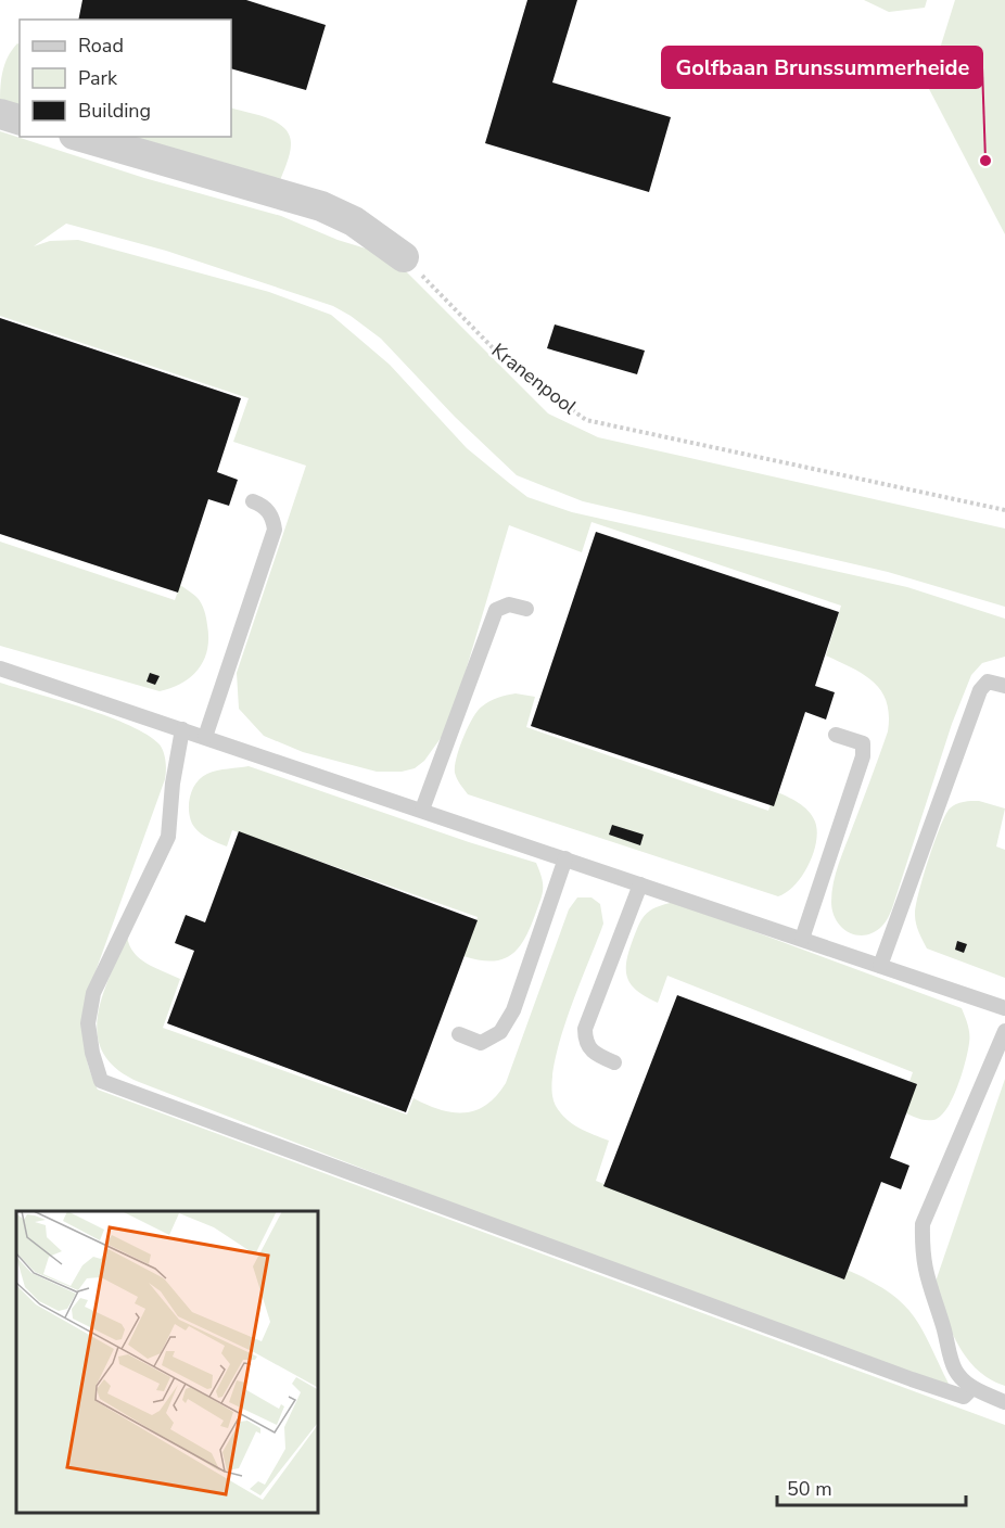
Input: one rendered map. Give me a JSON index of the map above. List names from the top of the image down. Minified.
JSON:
{"streets":{"path":["Kranenpool"]},"places":["Golfbaan Brunssummerheide"],"legend":["Road","Park","Building"],"scale_bar":"50 m"}
